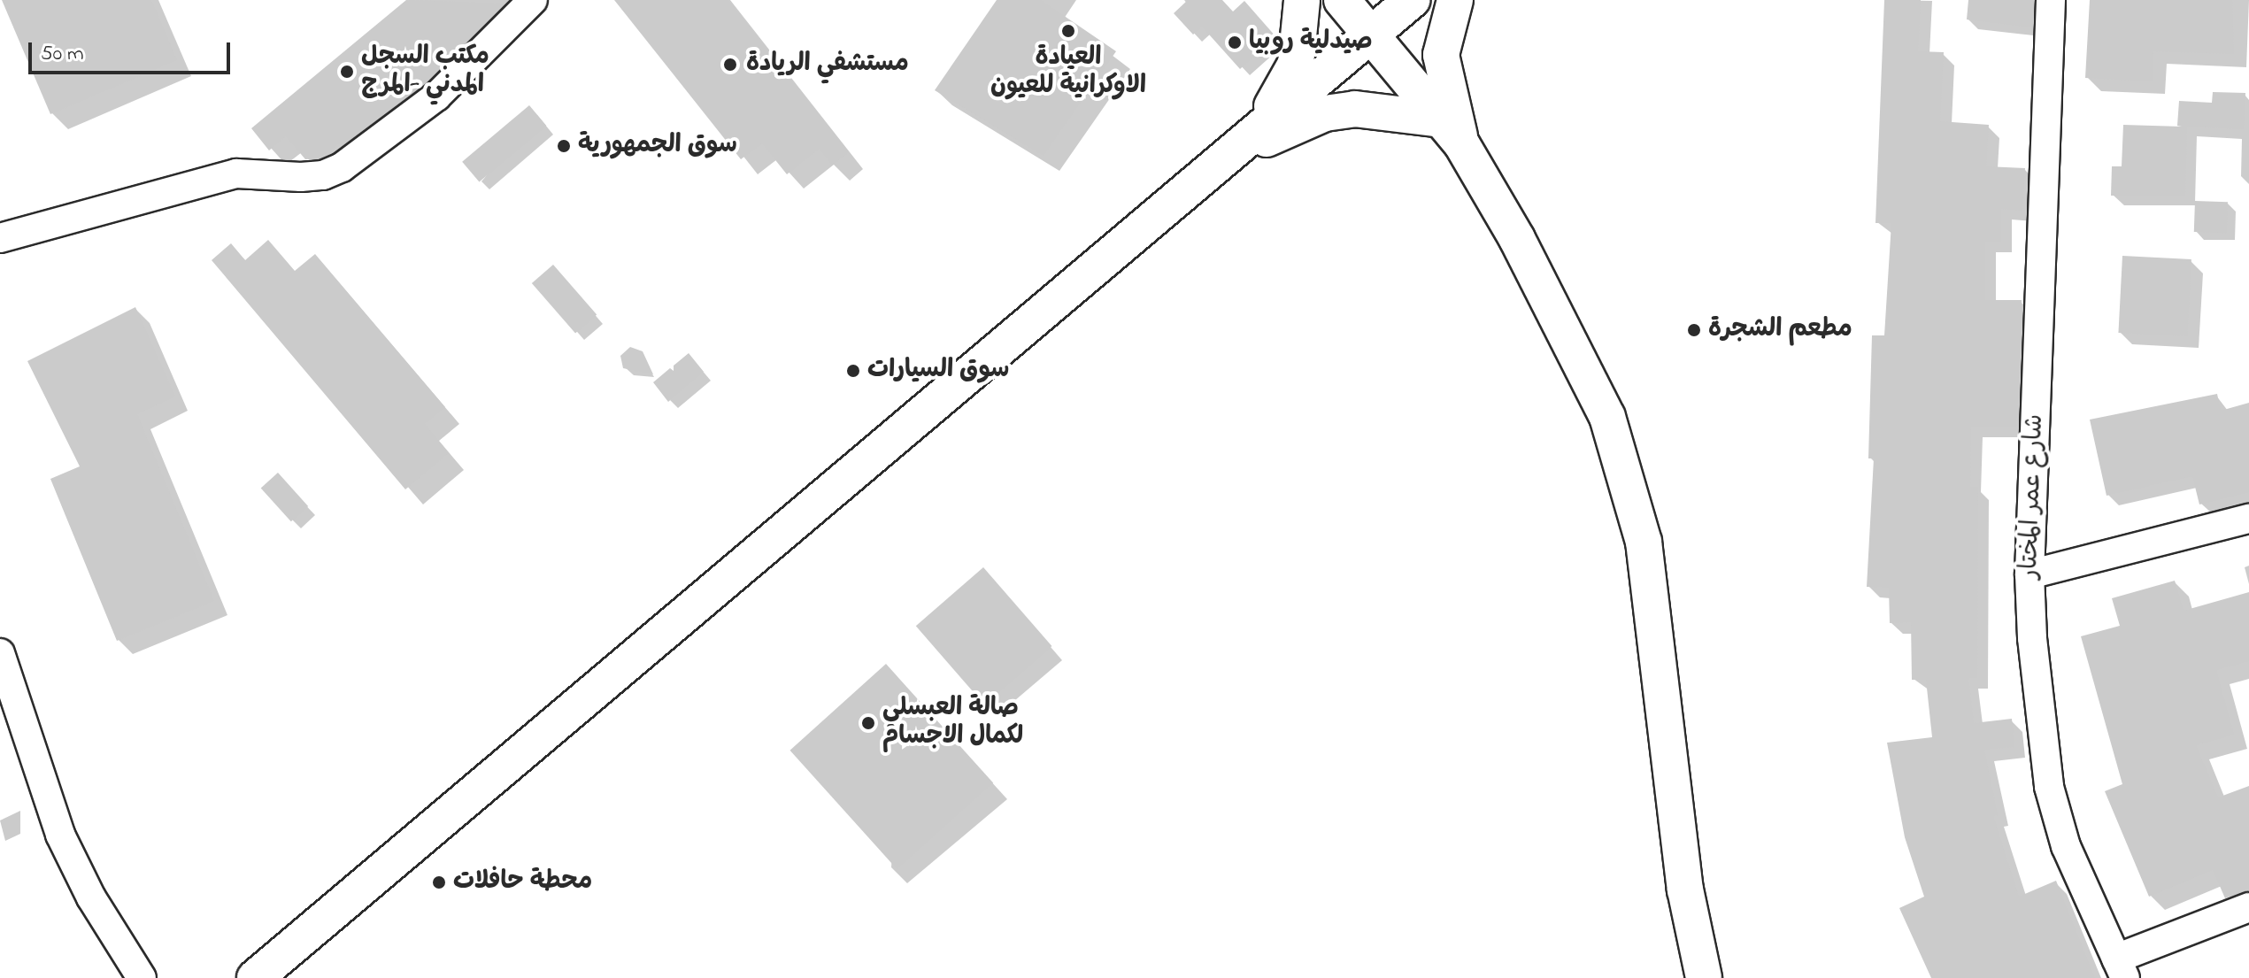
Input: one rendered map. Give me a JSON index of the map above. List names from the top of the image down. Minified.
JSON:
{"streets":{"street":["شارع عمر المختار"]},"places":["العيادة الاوكرانية للعيون","صيدلية روبيا","مستشفي الريادة","مكتب السجل المدني -المرج","سوق الجمهورية","مطعم الشجرة","سوق السيارات","صالة العبسلي لكمال الاجسام","محطة حافلات"],"scale_bar":"50 m"}
